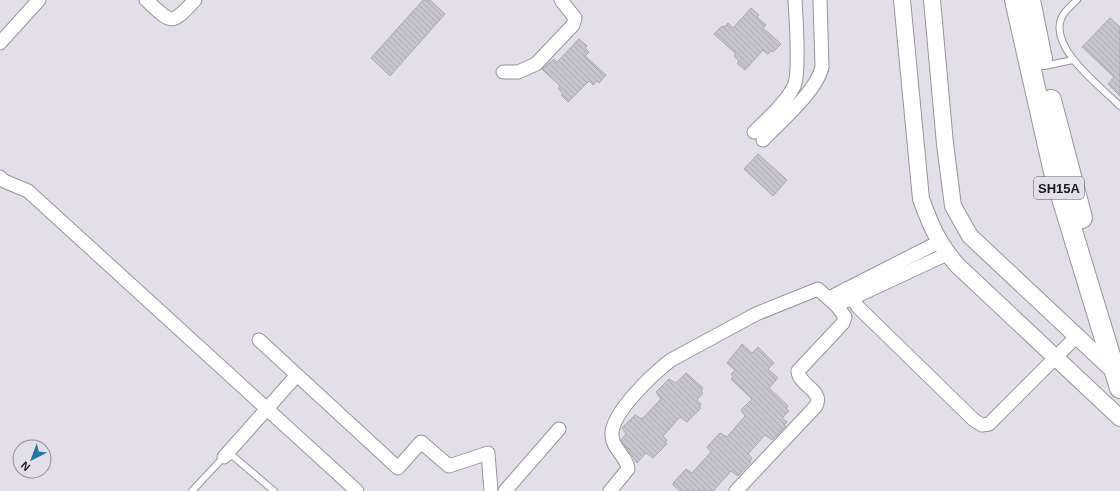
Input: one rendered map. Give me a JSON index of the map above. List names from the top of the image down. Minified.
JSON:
{"streets":{"main road":["SH15A"]},"north":"bottom left"}
